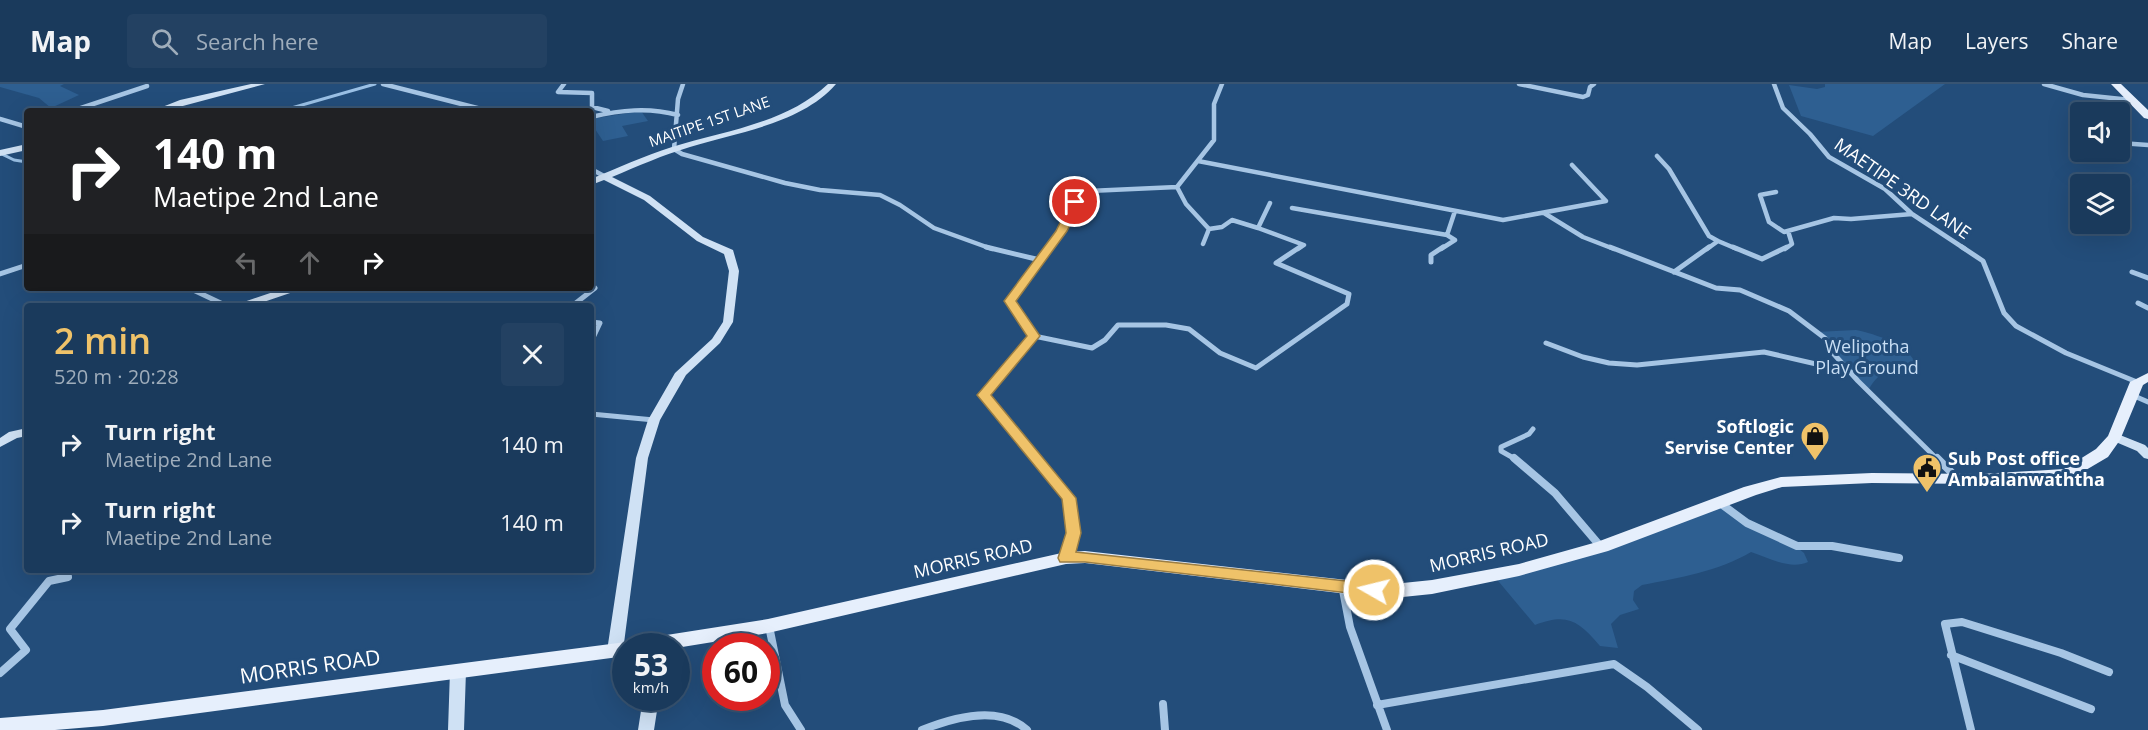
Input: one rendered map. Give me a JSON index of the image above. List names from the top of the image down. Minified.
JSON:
{"streets":{"main road":["MORRIS ROAD"],"street":["MAITIPE 1ST LANE","MAETIPE 3RD LANE"]},"crossings":[["MAETIPE 3RD LANE","MORRIS ROAD"]],"parks":["Welipotha Play Ground"],"places":{"shop":["Softlogic Servise Center"],"public building":["Sub Post office Ambalanwaththa"]},"page":{"header":"Map","search":"Search here","nav":["Map","Layers","Share"],"turn":["140 m","Maetipe 2nd Lane"],"heading":["2 min","520 m · 20:28"],"list":[{"name":"Turn right","note":"Maetipe 2nd Lane","value":"140 m"},{"name":"Turn right","note":"Maetipe 2nd Lane","value":"140 m"}],"speed":"53 km/h","limit":"60"}}
